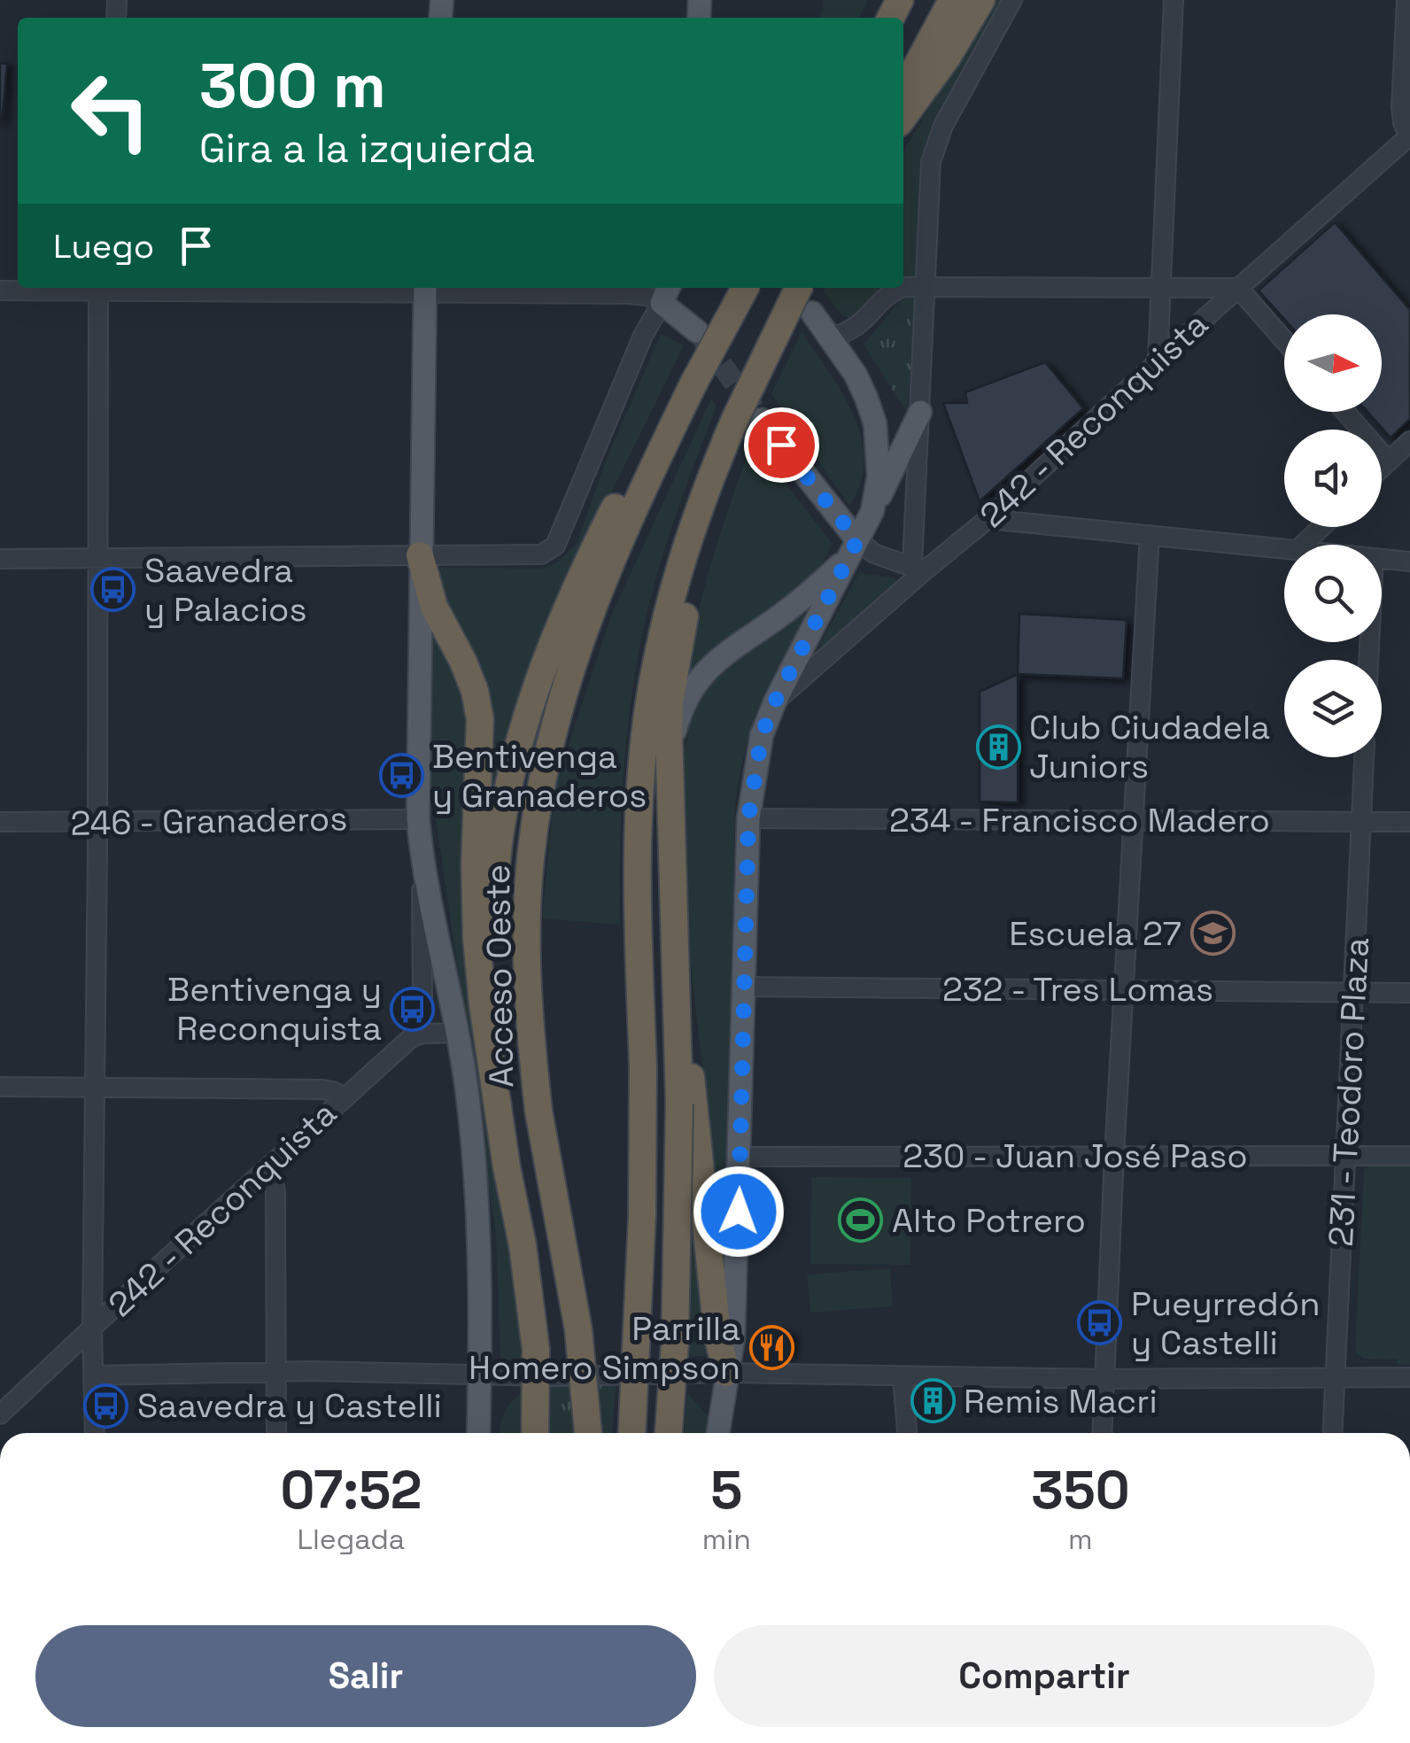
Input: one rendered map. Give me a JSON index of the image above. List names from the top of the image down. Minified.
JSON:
{"streets":{"highway":["Acceso Oeste"],"street":["242 - Reconquista","234 - Francisco Madero","246 - Granaderos","232 - Tres Lomas","231 - Teodoro Plaza","230 - Juan José Paso"]},"crossings":[["234 - Francisco Madero","231 - Teodoro Plaza"],["232 - Tres Lomas","231 - Teodoro Plaza"],["231 - Teodoro Plaza","230 - Juan José Paso"]],"places":{"bus stop":["Saavedra y Palacios","Bentivenga y Granaderos","Bentivenga y Reconquista","Pueyrredón y Castelli","Saavedra y Castelli"],"building":["Club Ciudadela Juniors","Remis Macri"],"school or university":["Escuela 27"],"sports":["Alto Potrero"],"restaurant":["Parrilla Homero Simpson"]},"north":"right","page":{"turn":["300 m","Gira a la izquierda"],"then":"Luego","eta":["07:52","Llegada","5","min","350","m"],"buttons":["Salir","Compartir"]}}
